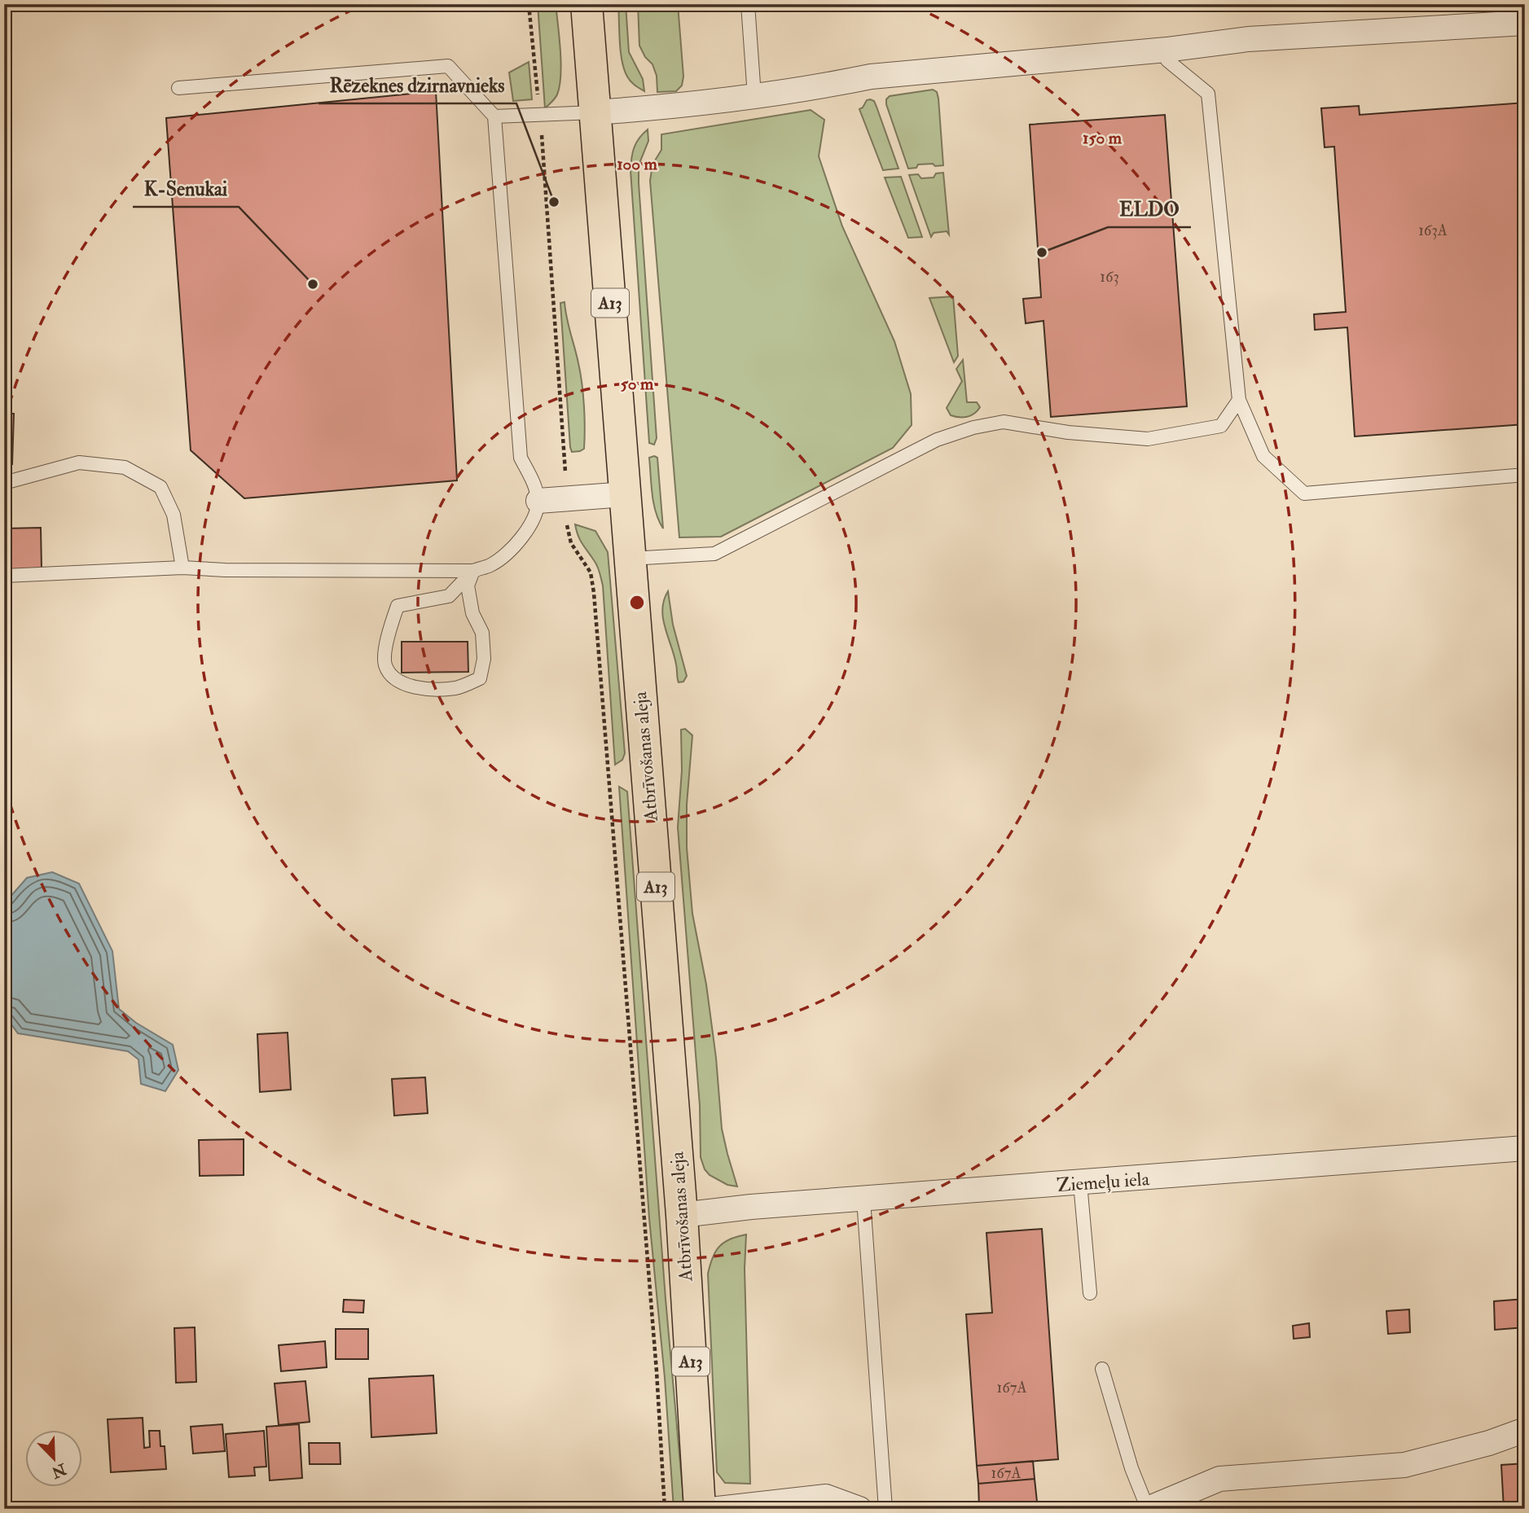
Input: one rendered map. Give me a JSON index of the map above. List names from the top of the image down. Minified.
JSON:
{"streets":{"main road":["A13","Atbrīvošanas aleja"],"street":["Ziemeļu iela"]},"crossings":[["Atbrīvošanas aleja","Ziemeļu iela"]],"places":["Rēzeknes dzirnavnieks","ELDO","K-Senukai"],"house_numbers":["163A","163","167A","167A"],"north":"bottom right","rings":["150 m","100 m","50 m"]}
